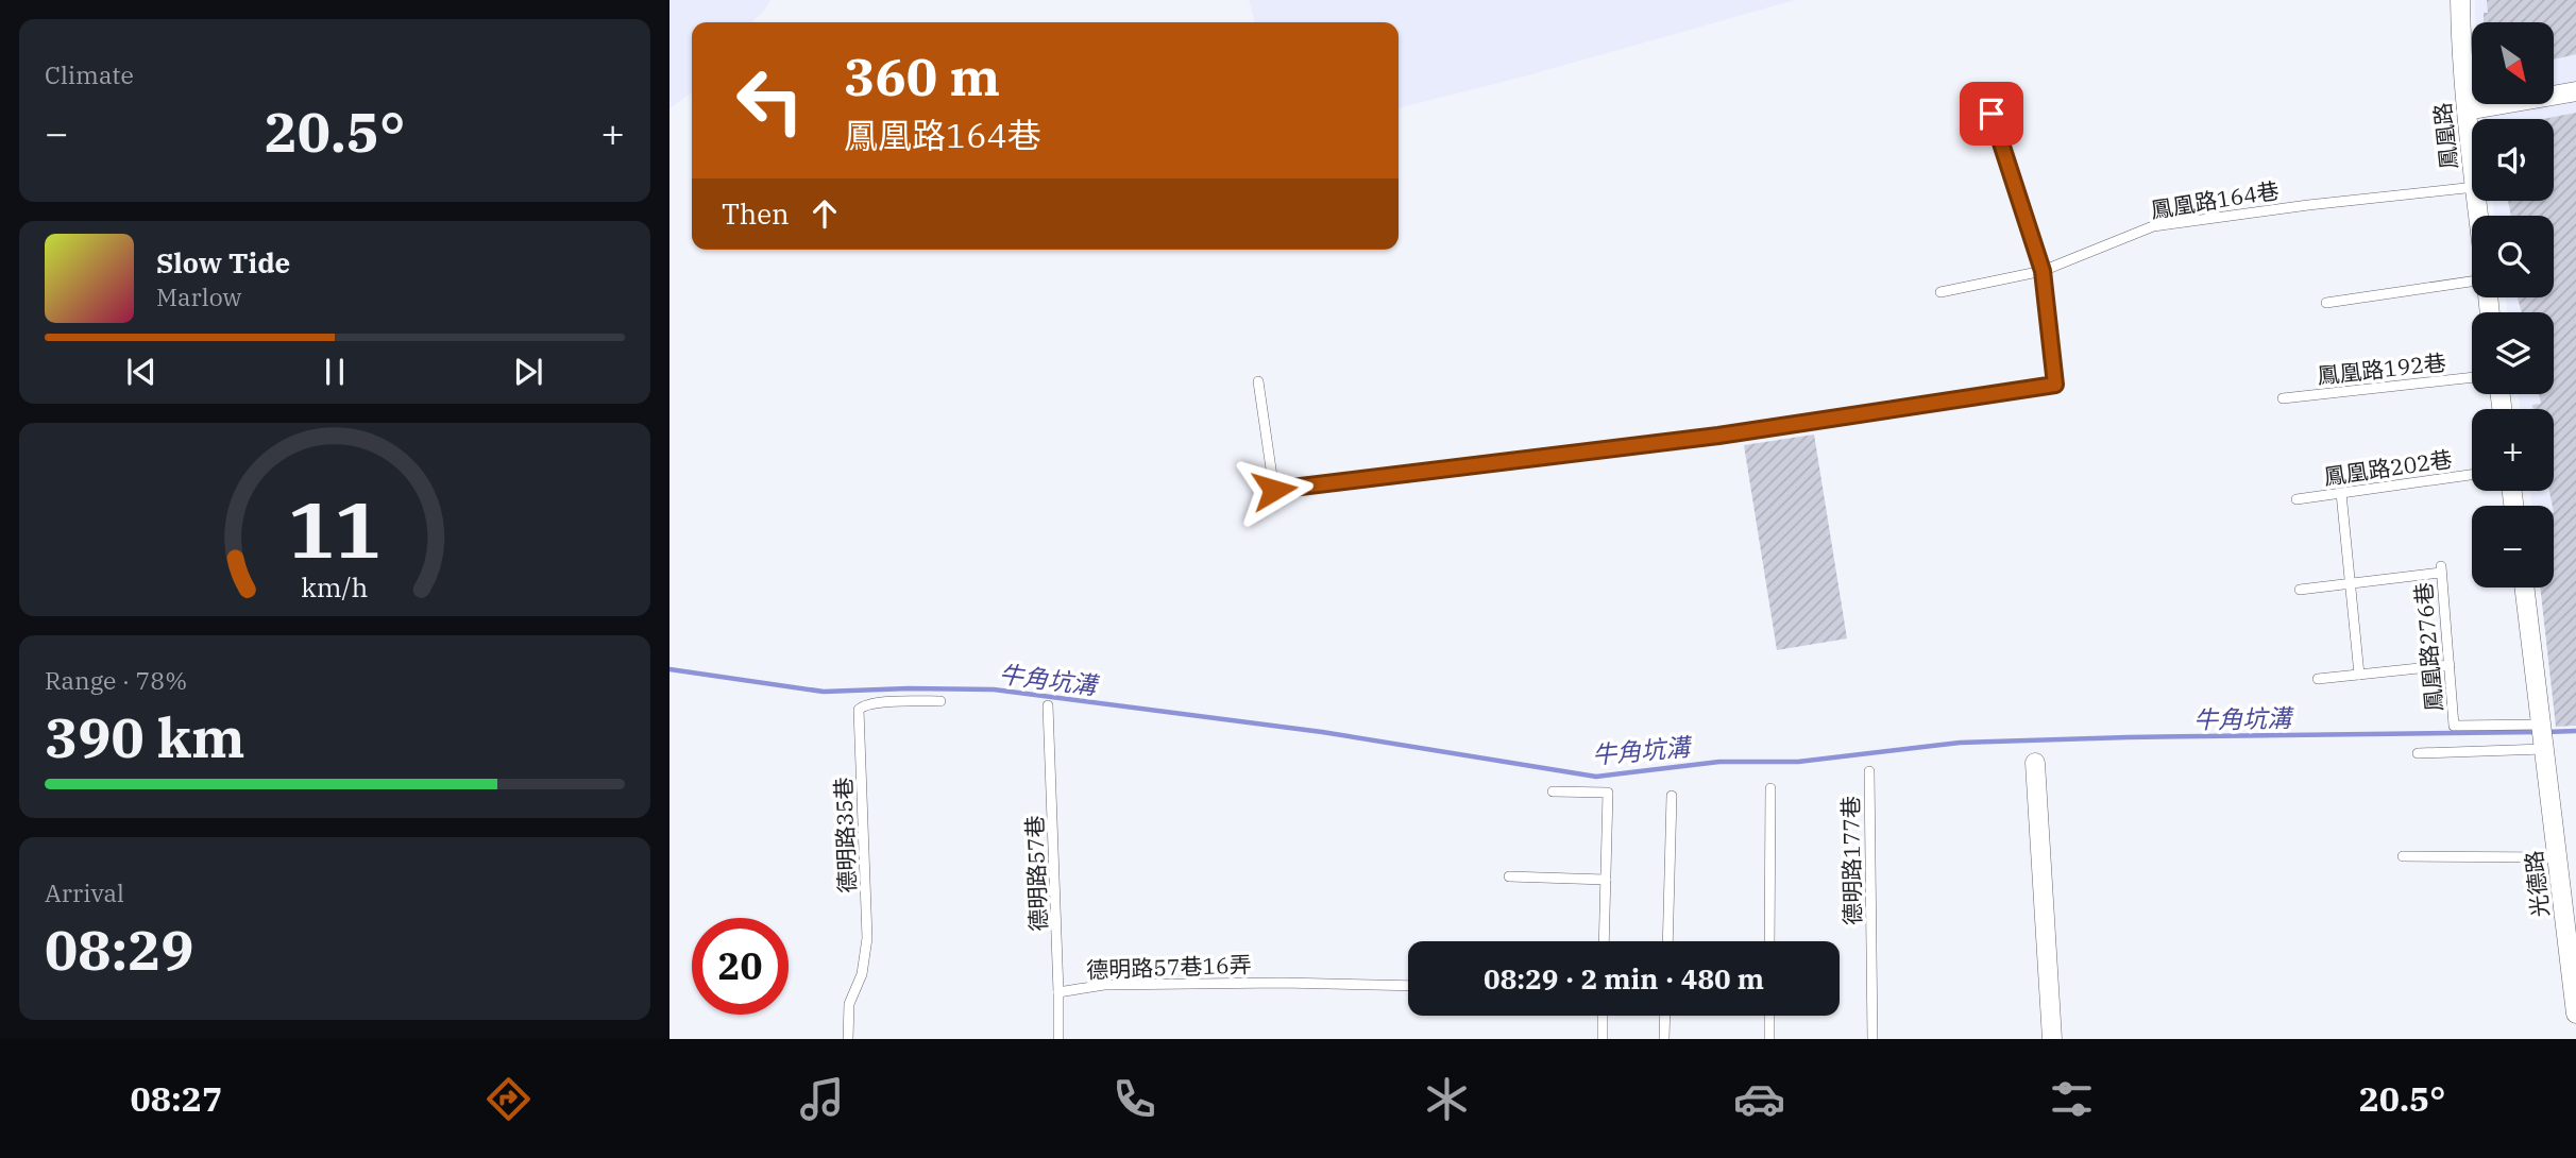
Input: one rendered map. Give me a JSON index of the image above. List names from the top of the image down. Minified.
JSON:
{"streets":{"street":["鳳凰路","光德路"],"lane":["鳳凰路164巷","鳳凰路192巷","鳳凰路202巷","鳳凰路276巷","德明路35巷","德明路177巷","德明路57巷","德明路57巷16弄"]},"crossings":[["鳳凰路276巷","光德路"],["德明路57巷","德明路57巷16弄"]],"water":["牛角坑溝"],"north":"bottom right","page":{"tile":["Climate",["Range · 78%","390 km"],["Arrival","08:29"]],"map_buttons":["+","−"],"turn":["360 m","鳳凰路164巷"],"heat":["−","20.5°","+"],"then":"Then","song":["Slow Tide","Marlow"],"limit":"20","trip":"08:29 · 2 min · 480 m","tabs":["08:27","20.5°"],"gauge":["11","km/h"]}}
